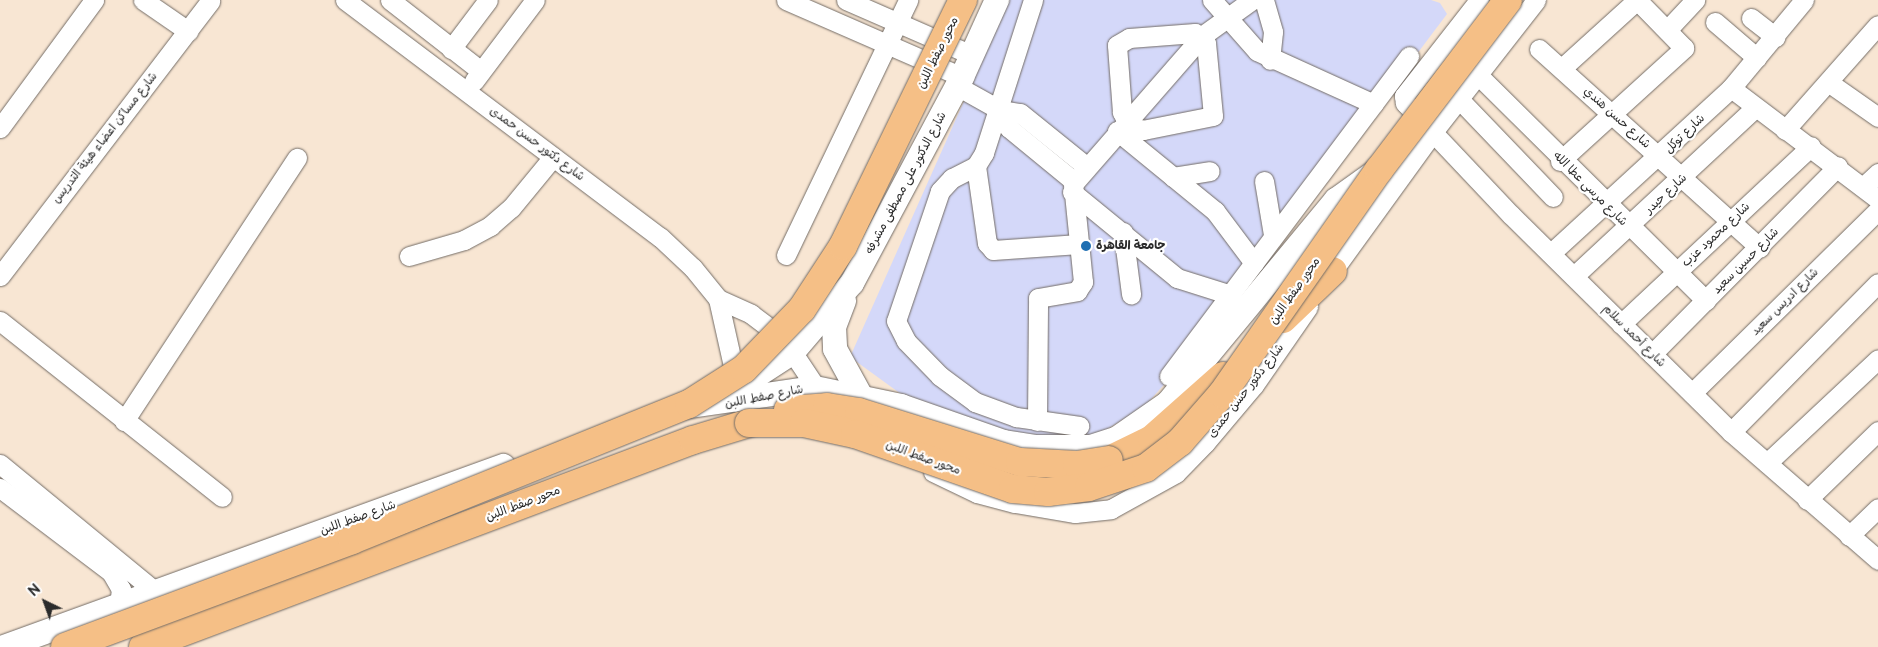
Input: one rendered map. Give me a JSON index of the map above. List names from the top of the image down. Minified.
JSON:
{"streets":{"main road":["محور صفط اللبن"],"street":["شارع حسن هندي","شارع توكل","شارع مساكن اعضاء هيئة التدريس","شارع دكتور حسن حمدى","شارع الدكتور على مصطفى مشرفه","شارع مرسى عطا الله","شارع حيدر","شارع محمود عزب","شارع حسين سعيد","شارع ادريس سعيد","شارع أحمد سلام","شارع صفط اللبن"]},"crossings":[["شارع حسن هندي","شارع توكل"],["شارع حسن هندي","شارع حيدر"],["شارع حسن هندي","شارع محمود عزب"],["شارع حسن هندي","شارع حسين سعيد"],["شارع توكل","شارع مرسى عطا الله"],["شارع توكل","شارع أحمد سلام"],["شارع دكتور حسن حمدى","شارع الدكتور على مصطفى مشرفه"],["شارع دكتور حسن حمدى","شارع مرسى عطا الله"],["شارع دكتور حسن حمدى","شارع أحمد سلام"],["شارع دكتور حسن حمدى","شارع صفط اللبن"],["شارع الدكتور على مصطفى مشرفه","شارع صفط اللبن"],["شارع مرسى عطا الله","شارع حيدر"],["شارع مرسى عطا الله","شارع محمود عزب"],["شارع مرسى عطا الله","شارع حسين سعيد"],["شارع حيدر","شارع أحمد سلام"],["شارع محمود عزب","شارع أحمد سلام"],["شارع حسين سعيد","شارع أحمد سلام"],["شارع ادريس سعيد","شارع أحمد سلام"]],"places":["جامعة القاهرة"],"north":"top left"}
